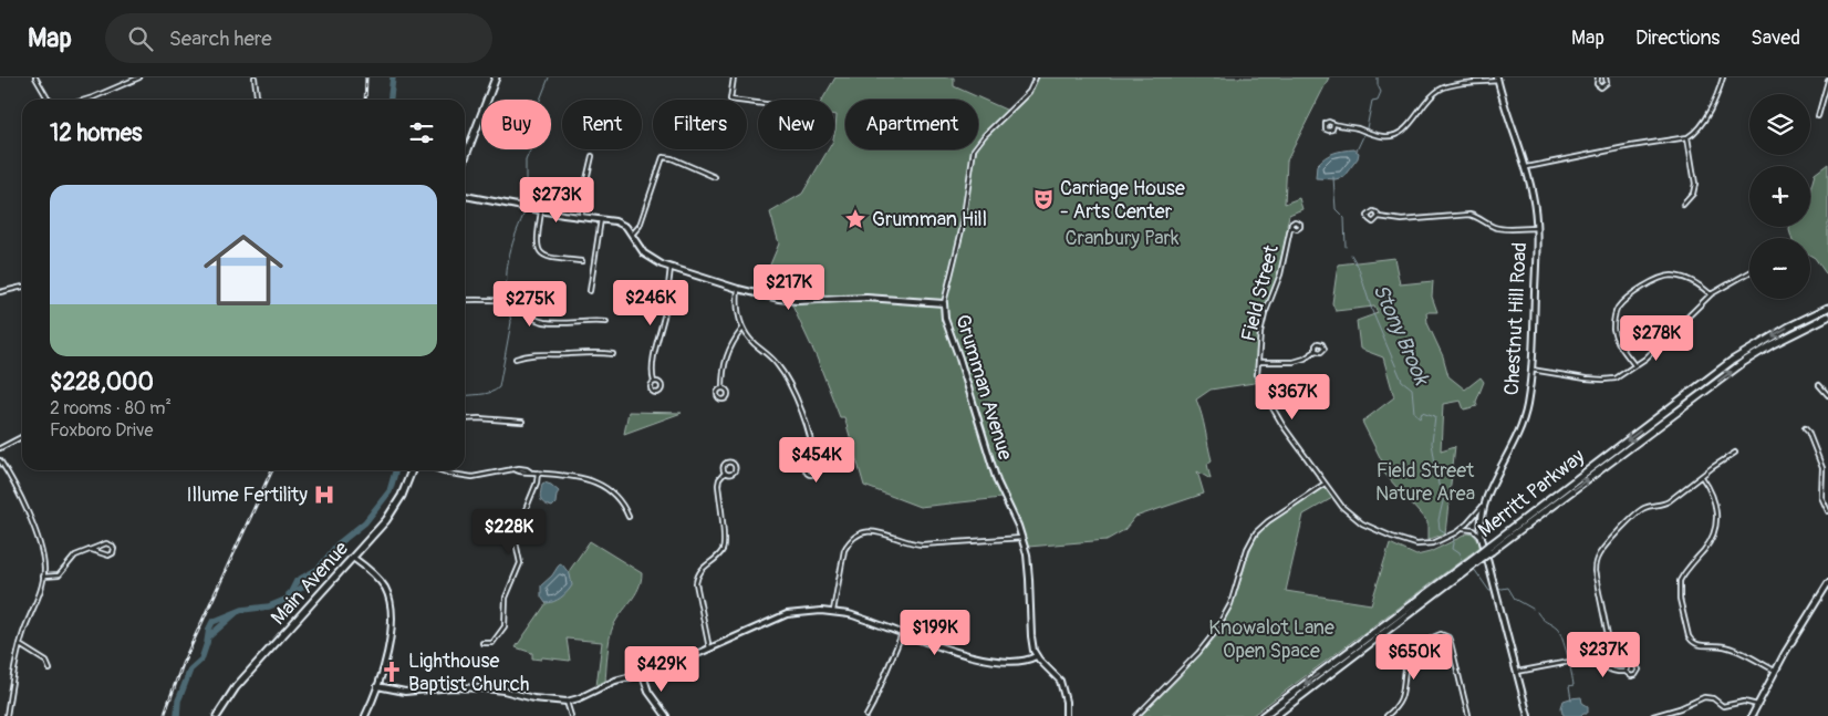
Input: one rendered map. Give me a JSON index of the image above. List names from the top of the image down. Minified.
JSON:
{"streets":{"highway":["Merritt Parkway","Main Avenue"],"street":["Field Street","Chestnut Hill Road","Grumman Avenue"]},"crossings":[["Field Street","Chestnut Hill Road"]],"water":["Stony Brook"],"parks":["Cranbury Park","Field Street Nature Area","Knowalot Lane Open Space"],"places":{"theatre":["Carriage House - Arts Center"],"place":["Grumman Hill"],"hospital":["Illume Fertility"],"church":["Lighthouse Baptist Church"]},"page":{"header":"Map","search":"Search here","nav":["Map","Directions","Saved"],"map_buttons":["+","−"],"chip":["Buy","Rent","Filters","New","Apartment"],"heading":"12 homes","list":[{"name":"$228,000","note":"2 rooms · 80 m² · Foxboro Drive"}],"price":["$273K","$217K","$246K","$275K","$278K","$367K","$454K","$228K","$199K","$237K","$650K","$429K"]}}
